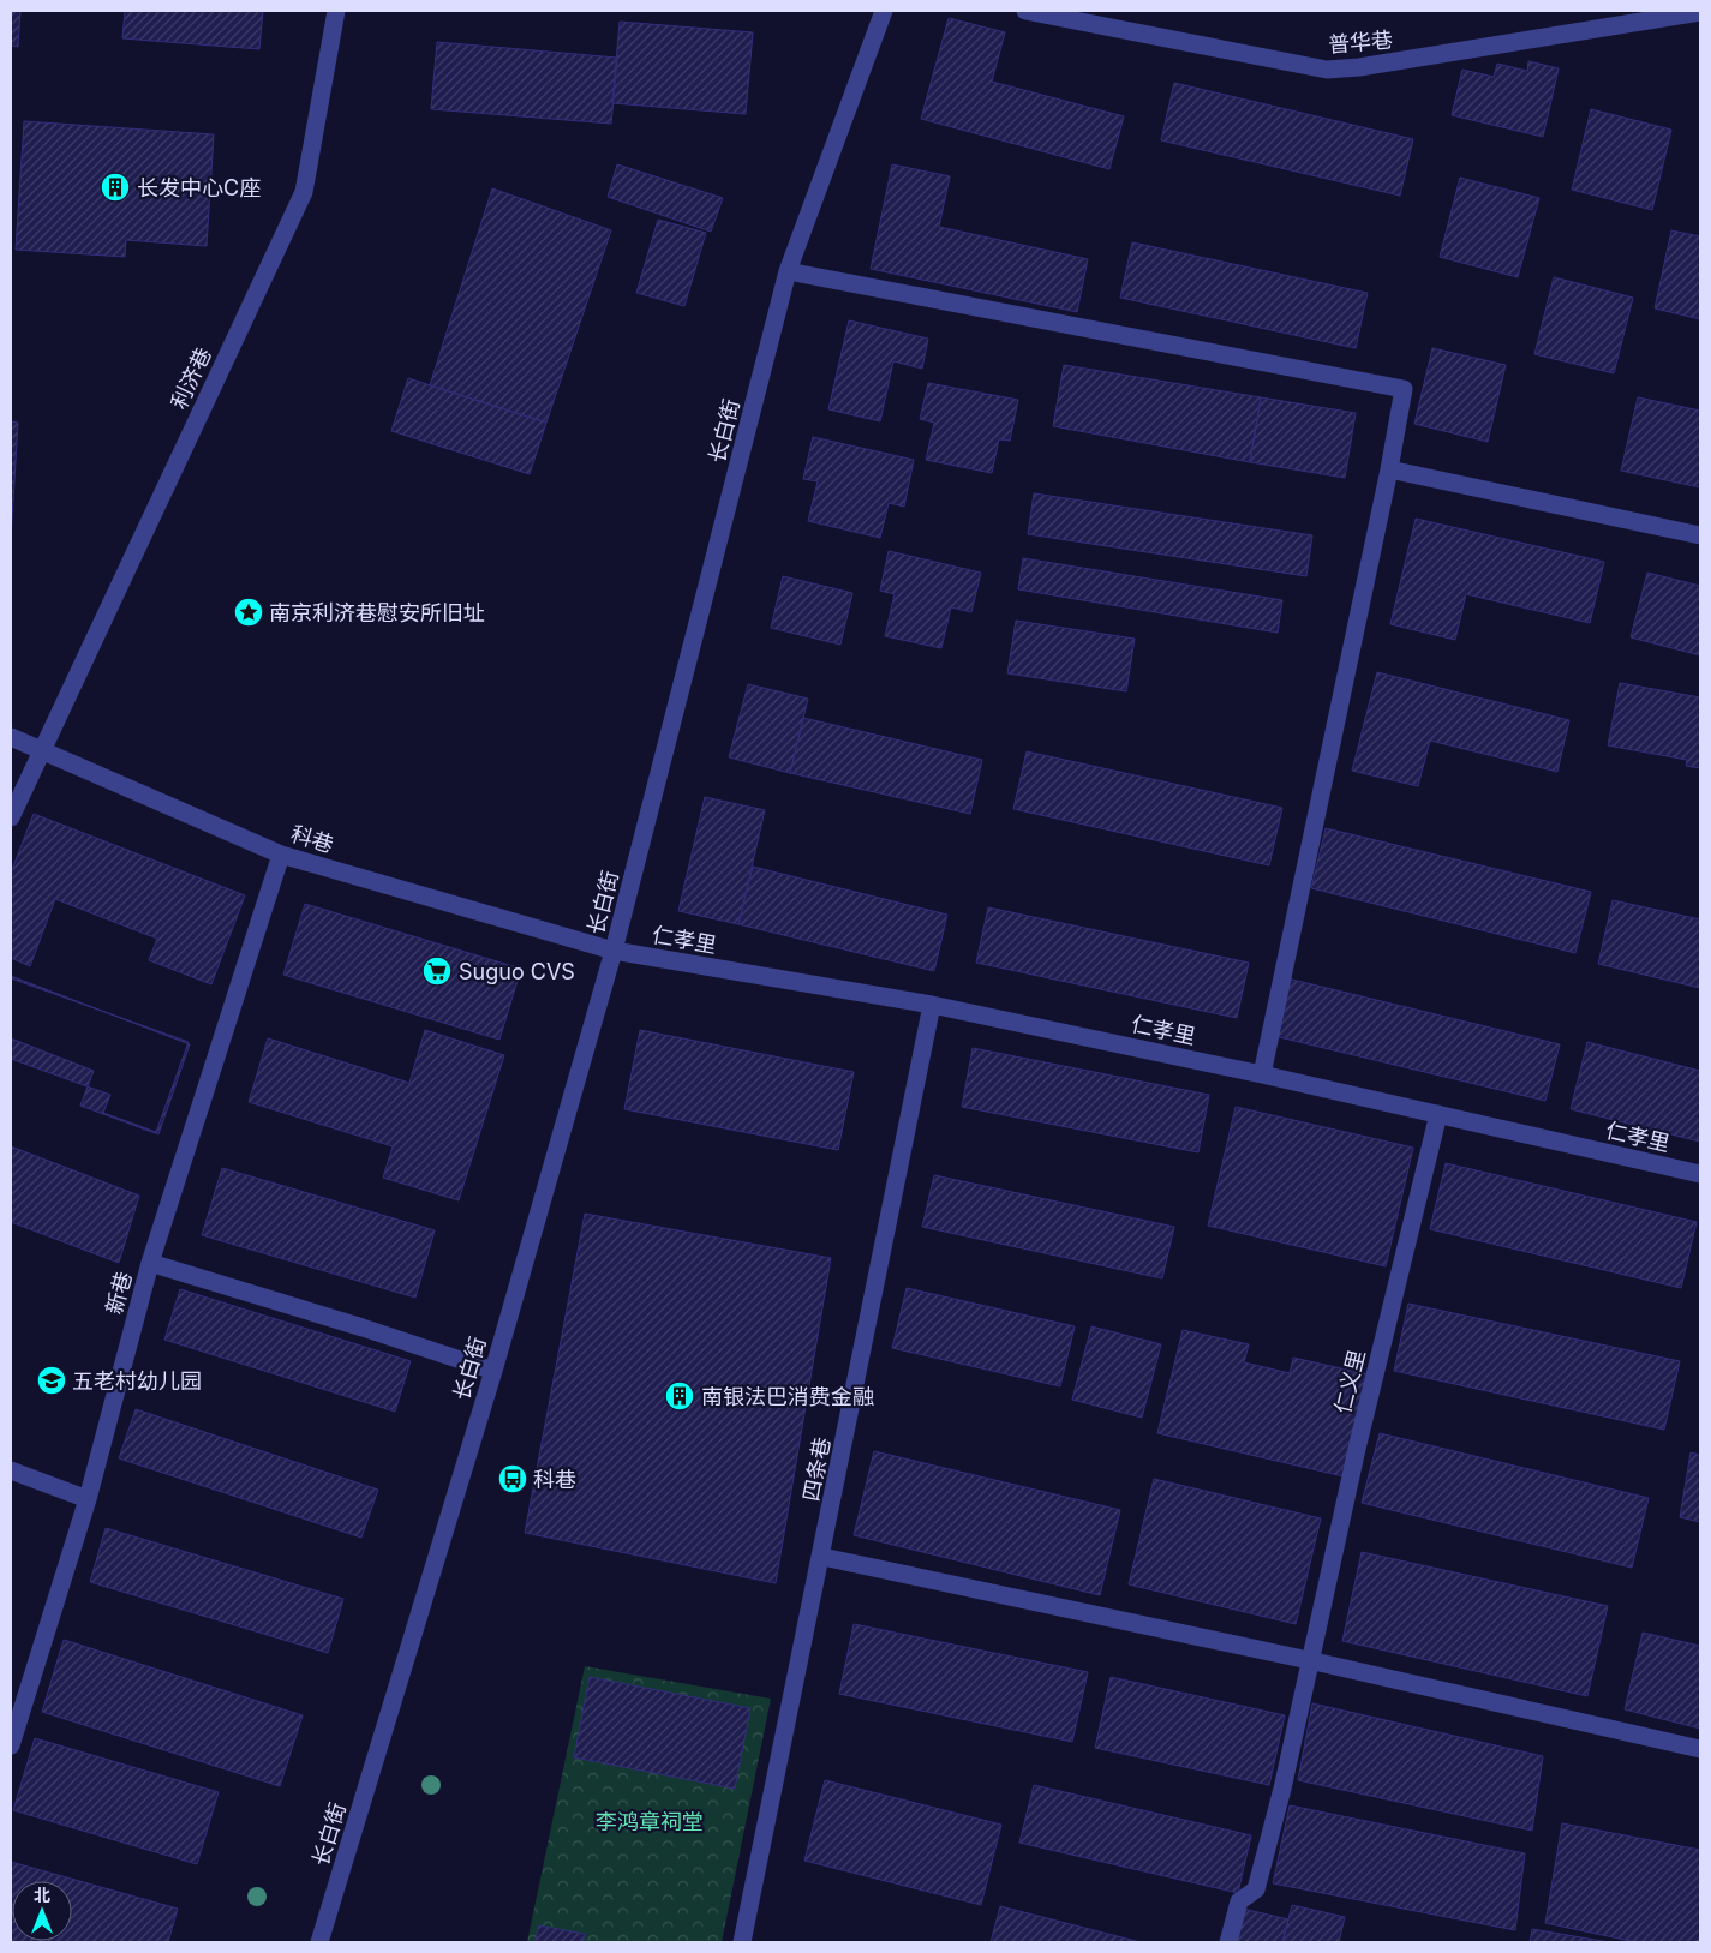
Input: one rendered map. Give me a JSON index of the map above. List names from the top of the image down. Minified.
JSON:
{"streets":{"street":["普华巷","利济巷","长白街","科巷","仁孝里","新巷","仁义里","四条巷"]},"crossings":[["利济巷","科巷"],["长白街","科巷"],["长白街","仁孝里"],["科巷","仁孝里"],["科巷","新巷"],["仁孝里","仁义里"],["仁孝里","四条巷"]],"parks":["李鸿章祠堂"],"places":{"building":["长发中心C座","南银法巴消费金融"],"place":["南京利济巷慰安所旧址"],"supermarket":["Suguo CVS"],"school or university":["五老村幼儿园"],"bus stop":["科巷"]},"north":"top"}
